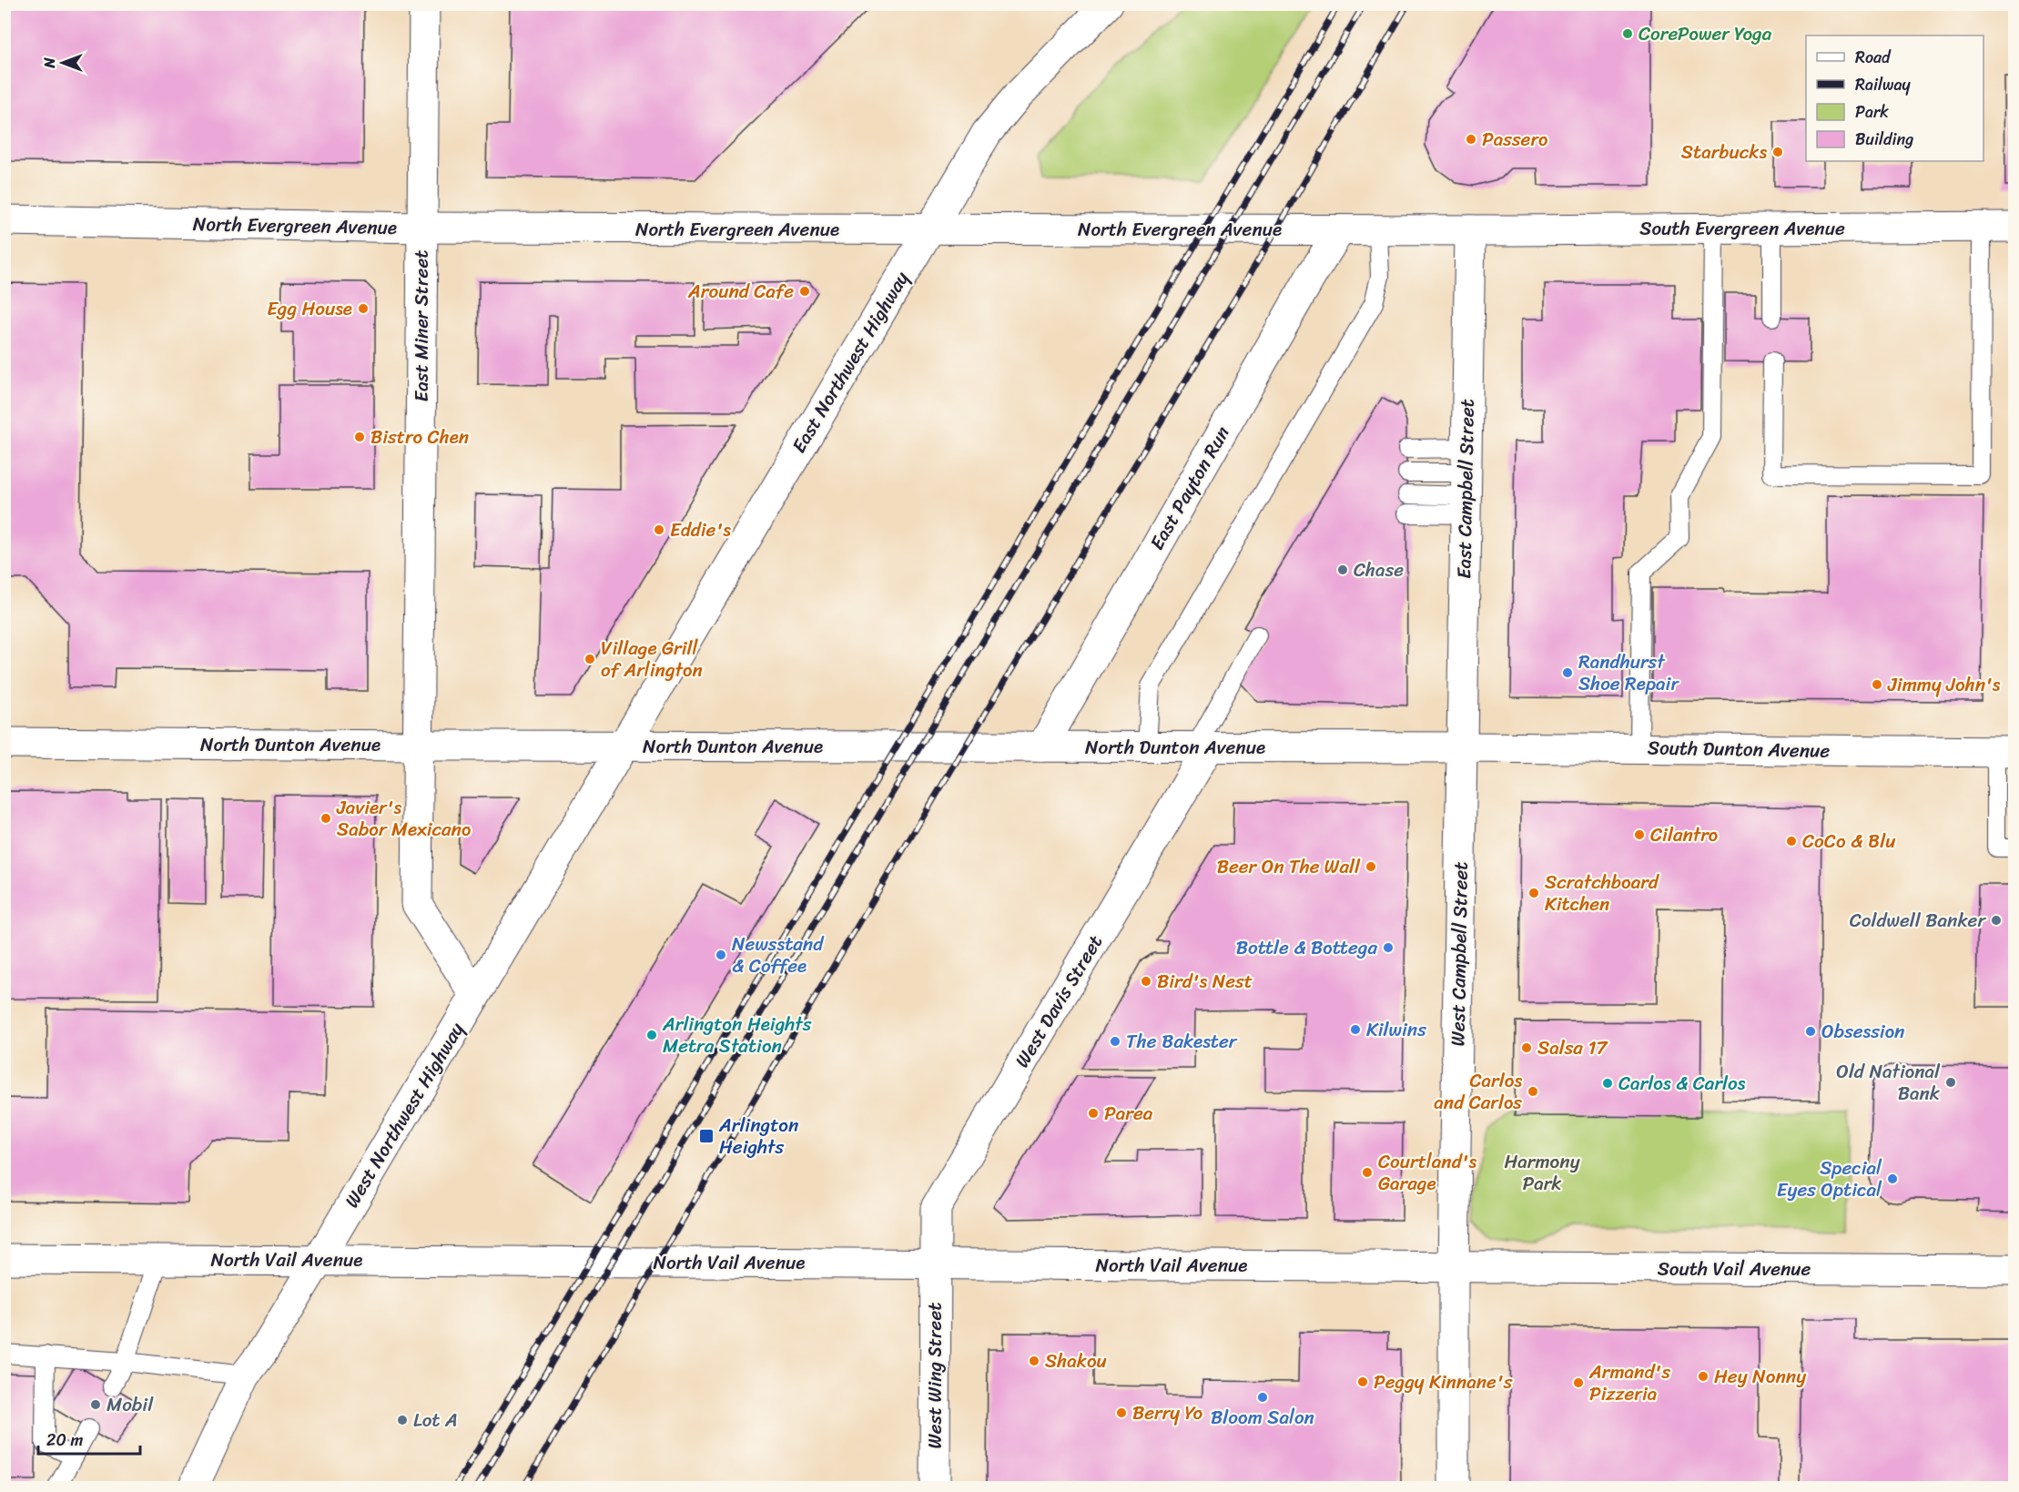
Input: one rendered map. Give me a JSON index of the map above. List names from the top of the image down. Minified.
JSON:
{"streets":{"street":["North Evergreen Avenue","South Evergreen Avenue","East Miner Street","East Northwest Highway","East Payton Run","East Campbell Street","North Dunton Avenue","South Dunton Avenue","West Campbell Street","West Davis Street","West Northwest Highway","North Vail Avenue","South Vail Avenue","West Wing Street"]},"crossings":[["North Evergreen Avenue","South Evergreen Avenue"],["North Evergreen Avenue","East Miner Street"],["North Evergreen Avenue","East Northwest Highway"],["North Evergreen Avenue","East Payton Run"],["North Evergreen Avenue","East Campbell Street"],["South Evergreen Avenue","East Campbell Street"],["East Miner Street","North Dunton Avenue"],["East Miner Street","West Northwest Highway"],["East Northwest Highway","North Dunton Avenue"],["East Northwest Highway","West Northwest Highway"],["East Payton Run","North Dunton Avenue"],["East Campbell Street","North Dunton Avenue"],["East Campbell Street","South Dunton Avenue"],["East Campbell Street","West Campbell Street"],["North Dunton Avenue","South Dunton Avenue"],["North Dunton Avenue","West Campbell Street"],["North Dunton Avenue","West Davis Street"],["North Dunton Avenue","West Northwest Highway"],["South Dunton Avenue","West Campbell Street"],["West Campbell Street","North Vail Avenue"],["West Campbell Street","South Vail Avenue"],["West Davis Street","North Vail Avenue"],["West Davis Street","West Wing Street"],["West Northwest Highway","North Vail Avenue"],["North Vail Avenue","South Vail Avenue"],["North Vail Avenue","West Wing Street"]],"parks":["Harmony Park"],"places":{"other":["CorePower Yoga","Passero","Starbucks","Around Cafe","Egg House","Bistro Chen","Eddie's","Chase","Village Grill of Arlington","Randhurst Shoe Repair","Jimmy John's","Javier's Sabor Mexicano","Cilantro","CoCo & Blu","Beer On The Wall","Scratchboard Kitchen","Coldwell Banker","Bottle & Bottega","Newsstand & Coffee","Bird's Nest","Kilwins","Obsession","Arlington Heights Metra Station","The Bakester","Salsa 17","Old National Bank","Carlos & Carlos","Carlos and Carlos","Parea","Courtland's Garage","Special Eyes Optical","Shakou","Hey Nonny","Peggy Kinnane's","Armand's Pizzeria","Bloom Salon","Mobil","Berry Yo","Lot A"],"transit":["Arlington Heights"]},"legend":["Road","Railway","Park","Building"],"scale_bar":"20 m","north":"left"}
